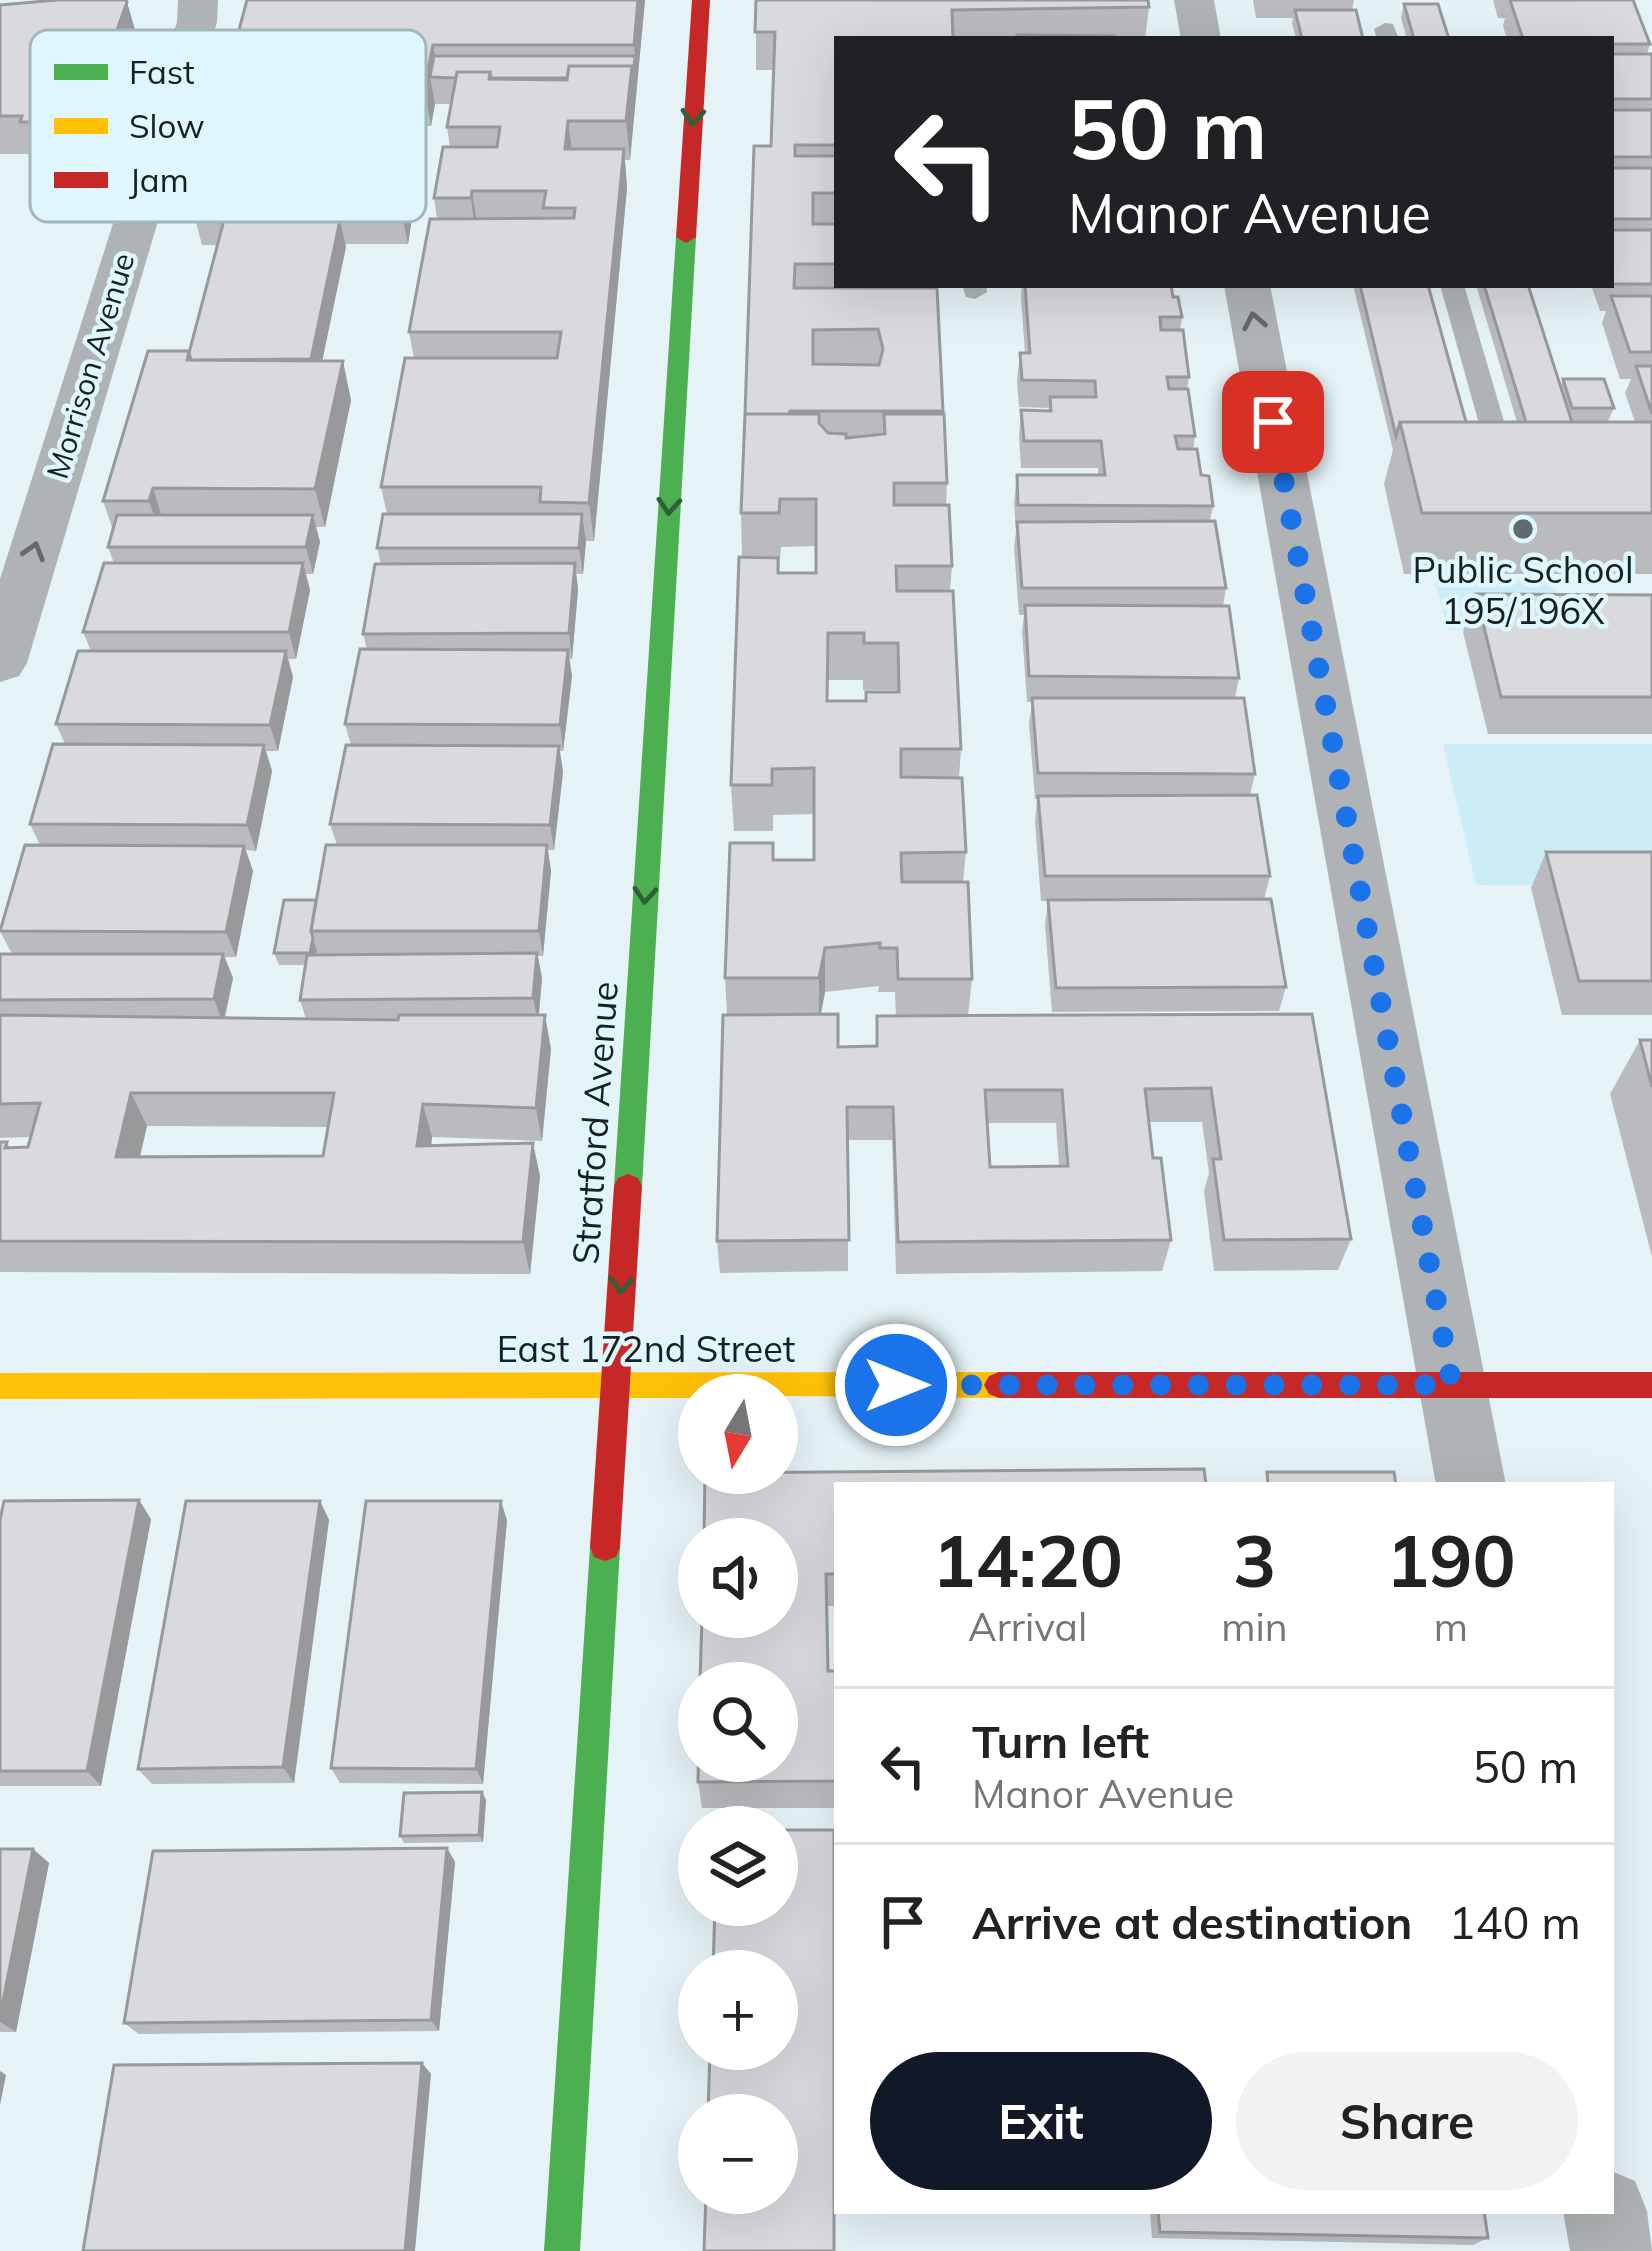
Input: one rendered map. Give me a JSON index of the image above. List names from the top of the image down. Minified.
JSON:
{"streets":{"street":["Morrison Avenue","Stratford Avenue","East 172nd Street"]},"crossings":[["Stratford Avenue","East 172nd Street"]],"one_way":["Morrison Avenue","Stratford Avenue"],"places":["Public School 195/196X"],"legend":["Fast","Slow","Jam"],"north":"bottom","page":{"turn":["50 m","Manor Avenue"],"map_buttons":["+","−"],"eta":["14:20","Arrival","3","min","190","m"],"list":[{"name":"Turn left","note":"Manor Avenue","value":"50 m"},{"name":"Arrive at destination","value":"140 m"}],"buttons":["Exit","Share"]}}
